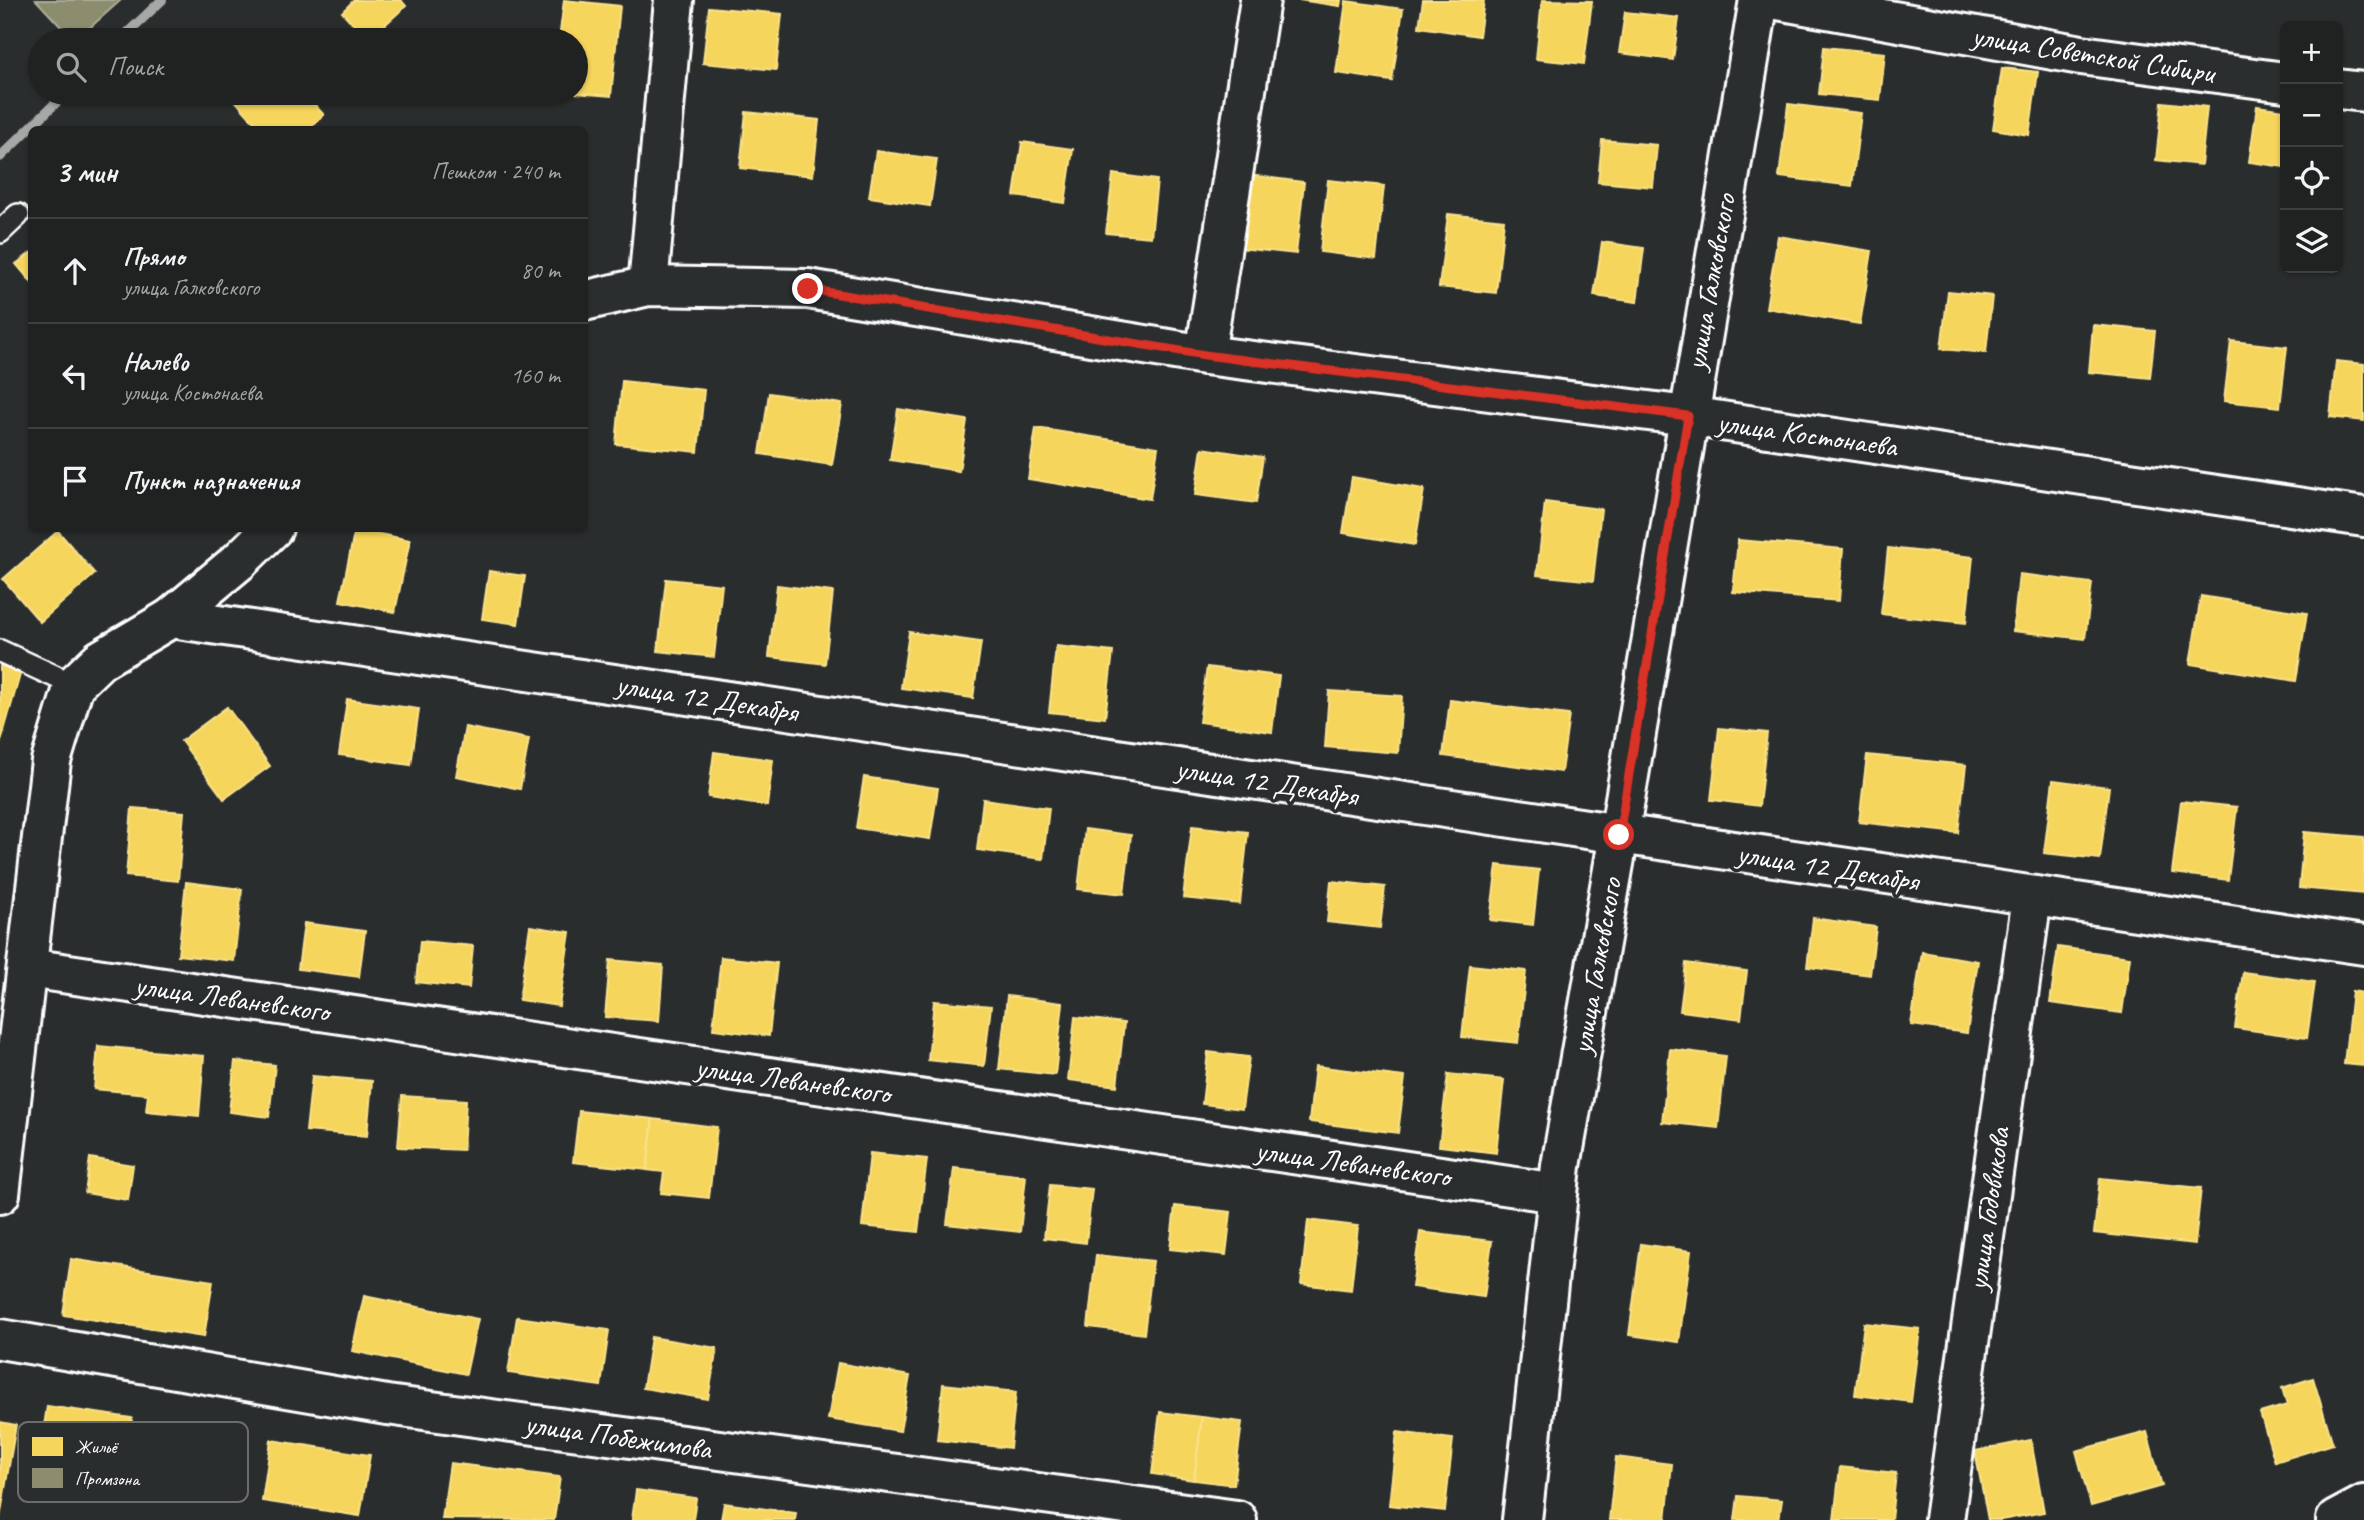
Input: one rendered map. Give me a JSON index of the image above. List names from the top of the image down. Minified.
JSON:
{"streets":{"street":["улица Советской Сибири","улица Галковского","улица Костонаева","улица 12 Декабря","улица Леваневского","улица Годовикова","улица Побежимова"]},"crossings":[["улица Галковского","улица Костонаева"],["улица Галковского","улица 12 Декабря"],["улица Галковского","улица Леваневского"],["улица 12 Декабря","улица Годовикова"]],"legend":["Жильё","Промзона"],"page":{"map_buttons":["+","−"],"search":"Поиск","heading":["3 мин","Пешком · 240 m"],"list":[["Прямо","улица Галковского","80 m"],["Налево","улица Костонаева","160 m"],"Пункт назначения"]}}
